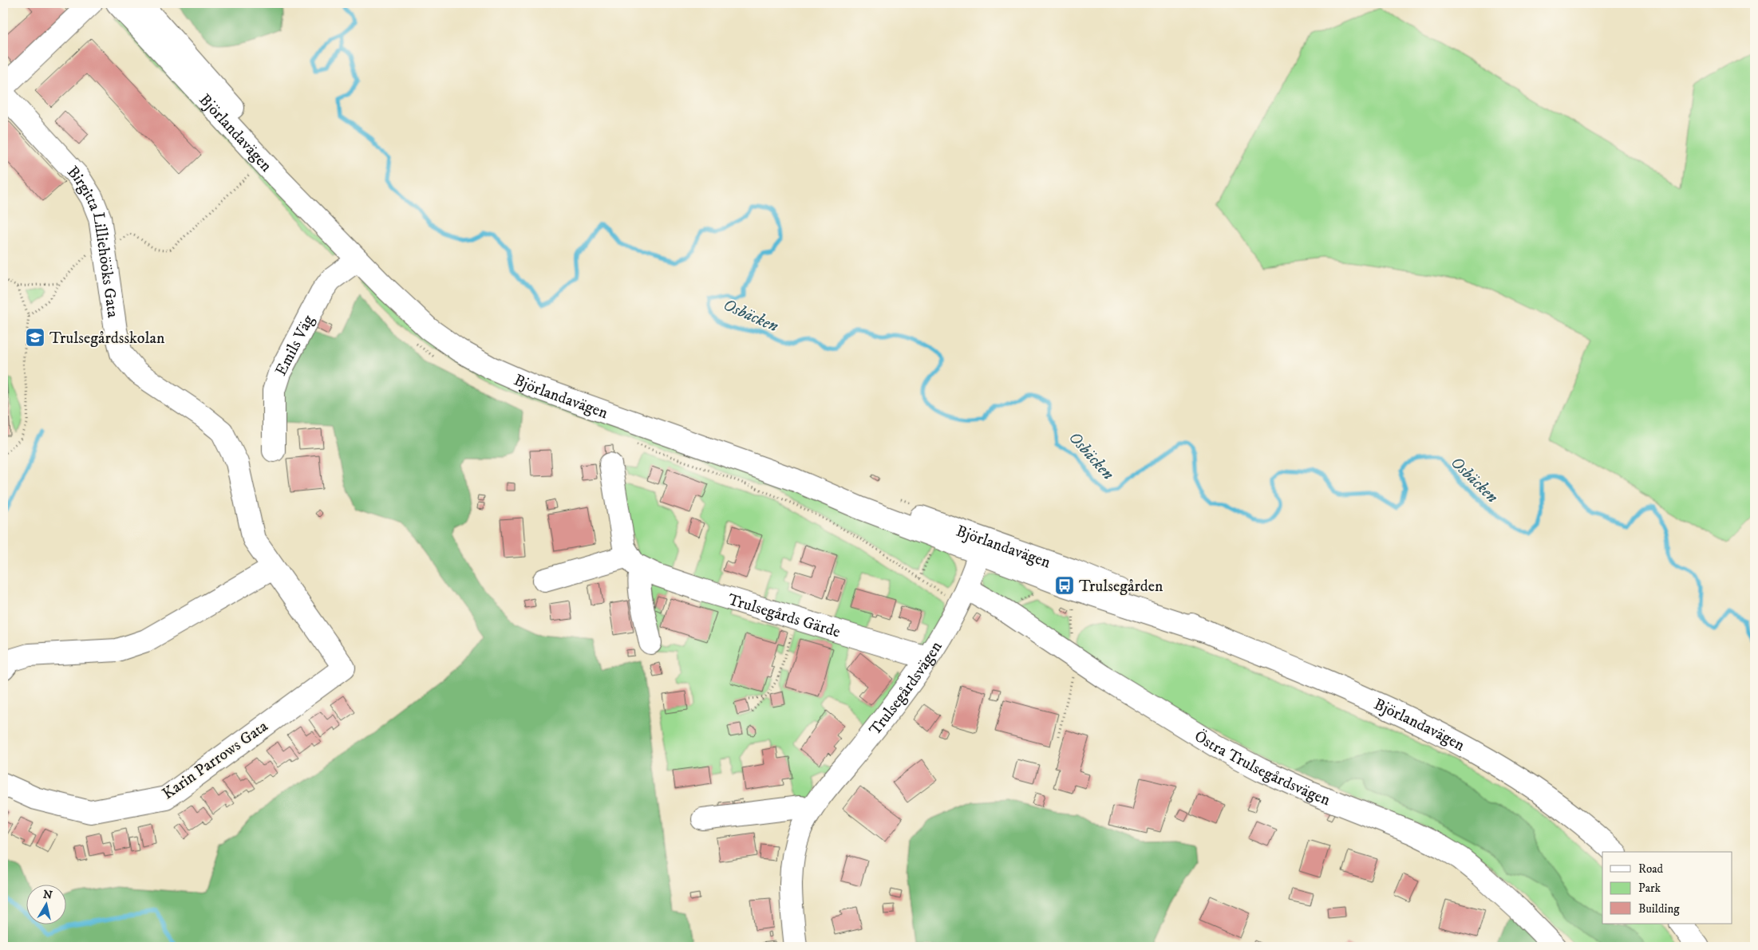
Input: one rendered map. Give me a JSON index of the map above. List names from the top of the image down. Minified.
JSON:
{"streets":{"street":["Björlandavägen","Birgitta Lilliehööks Gata","Emils Väg","Trulsegårds Gärde","Trulsegårdsvägen","Karin Parrows Gata","Östra Trulsegårdsvägen"]},"crossings":[["Björlandavägen","Emils Väg"],["Björlandavägen","Trulsegårdsvägen"],["Birgitta Lilliehööks Gata","Karin Parrows Gata"],["Trulsegårds Gärde","Trulsegårdsvägen"],["Trulsegårdsvägen","Östra Trulsegårdsvägen"]],"water":["Osbäcken"],"places":{"school or university":["Trulsegårdsskolan"],"bus stop":["Trulsegården"]},"legend":["Road","Park","Building"],"north":"top"}
